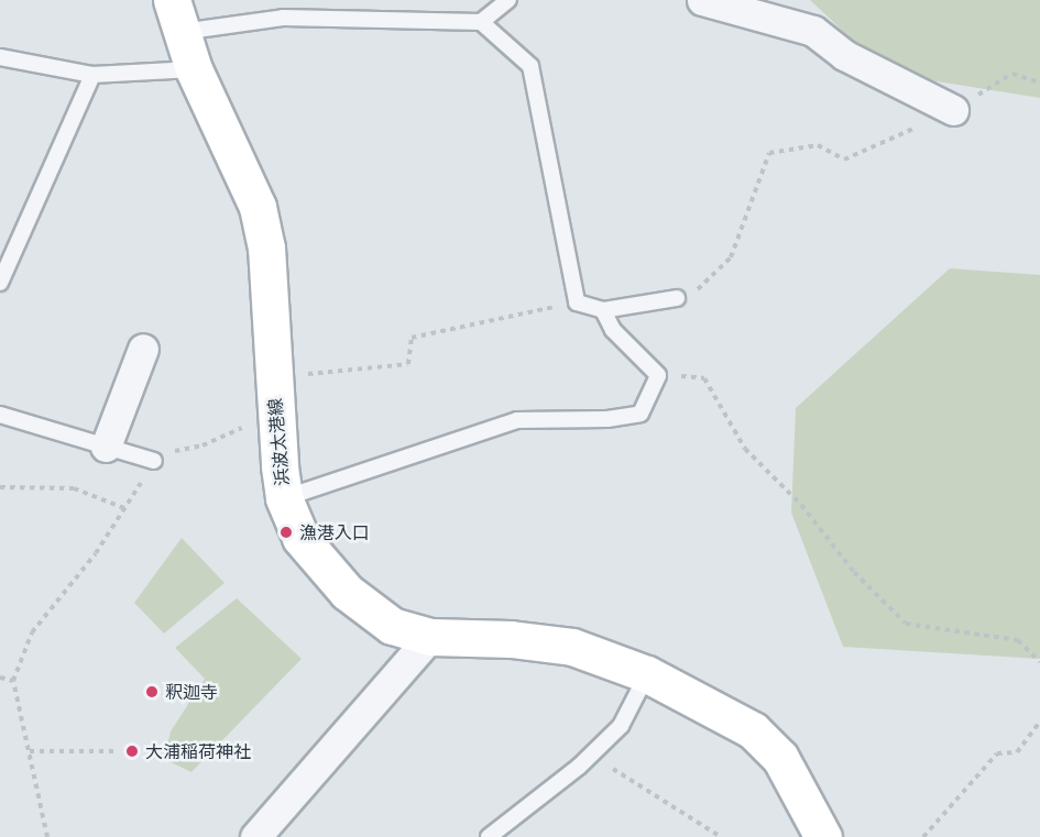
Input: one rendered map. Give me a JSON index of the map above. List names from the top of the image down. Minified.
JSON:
{"streets":{"main road":["浜波太港線"]},"places":["漁港入口","釈迦寺","大浦稲荷神社"]}
